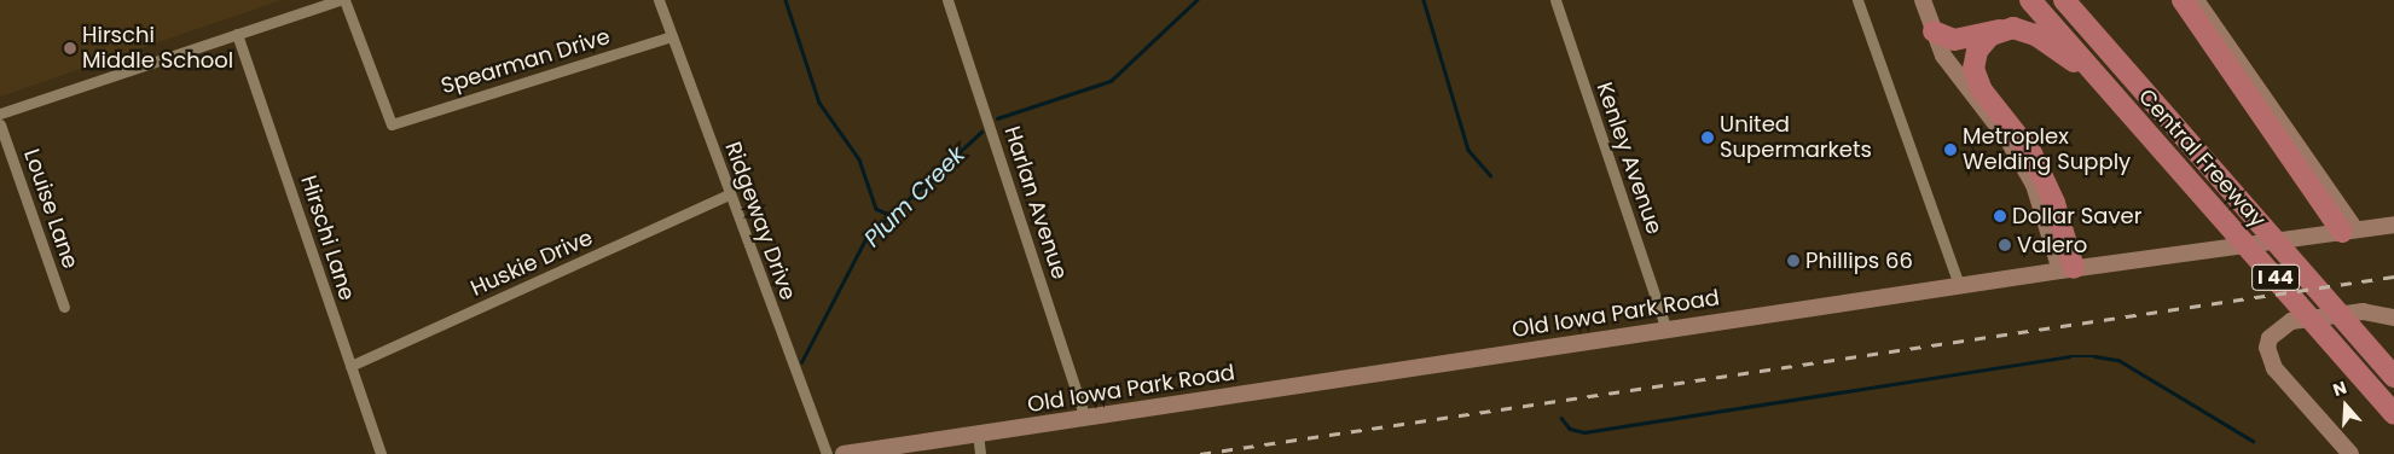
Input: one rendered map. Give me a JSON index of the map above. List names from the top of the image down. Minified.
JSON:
{"streets":{"highway":["Central Freeway","I 44"],"main road":["Old Iowa Park Road"],"street":["Spearman Drive","Kenley Avenue","Harlan Avenue","Louise Lane","Ridgeway Drive","Hirschi Lane","Huskie Drive"]},"crossings":[["Spearman Drive","Ridgeway Drive"],["Kenley Avenue","Old Iowa Park Road"],["Harlan Avenue","Old Iowa Park Road"],["Ridgeway Drive","Huskie Drive"],["Hirschi Lane","Huskie Drive"]],"water":["Plum Creek"],"places":["Hirschi Middle School","United Supermarkets","Metroplex Welding Supply","Dollar Saver","Valero","Phillips 66"],"north":"top"}
